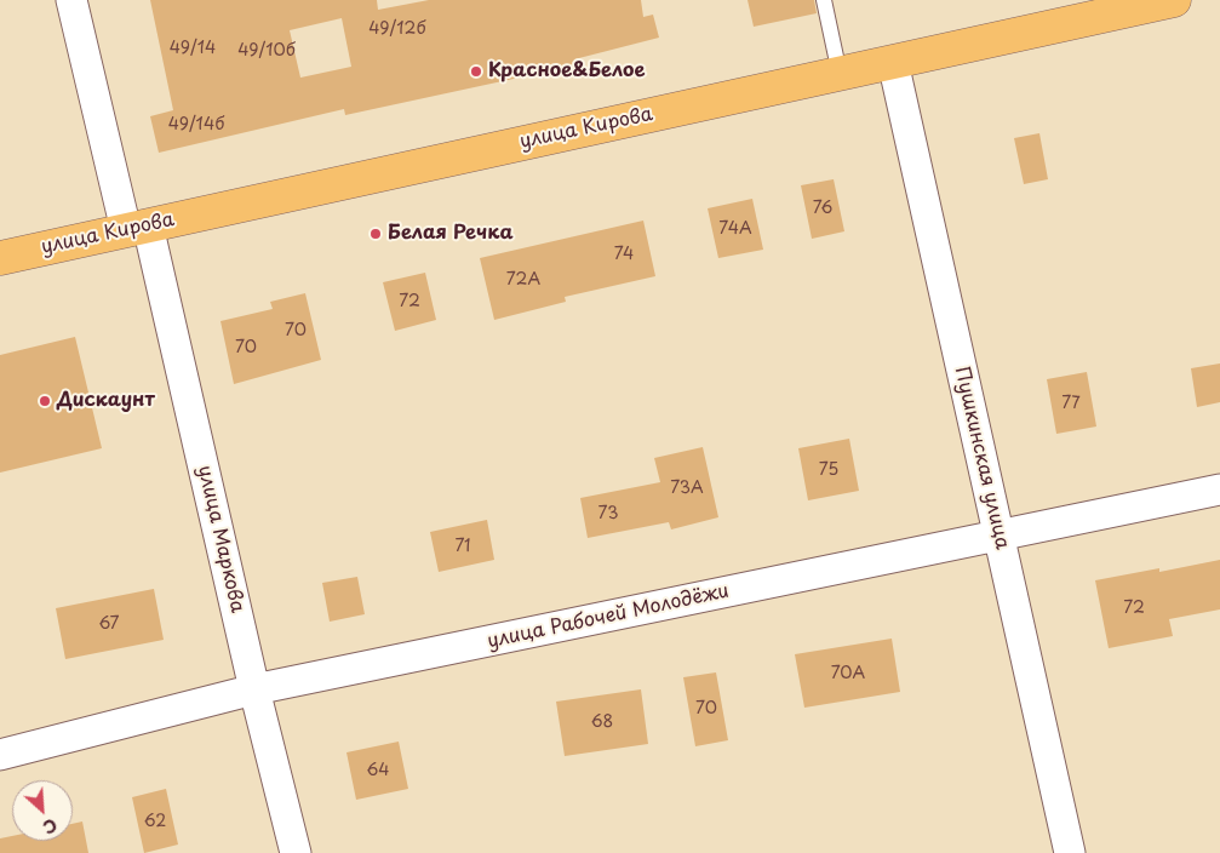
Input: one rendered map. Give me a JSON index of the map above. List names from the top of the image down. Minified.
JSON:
{"streets":{"main road":["улица Кирова"],"street":["Пушкинская улица","улица Маркова","улица Рабочей Молодёжи"]},"crossings":[["улица Кирова","Пушкинская улица"],["улица Кирова","улица Маркова"],["Пушкинская улица","улица Рабочей Молодёжи"],["улица Маркова","улица Рабочей Молодёжи"]],"places":["Красное&Белое","Белая Речка","Дискаунт"],"house_numbers":["49/12б","49/14","49/10б","49/14б","76","74А","74","72А","72","70","70","77","75","73А","73","71","72","67","70А","70","68","64","62"],"north":"bottom right"}
